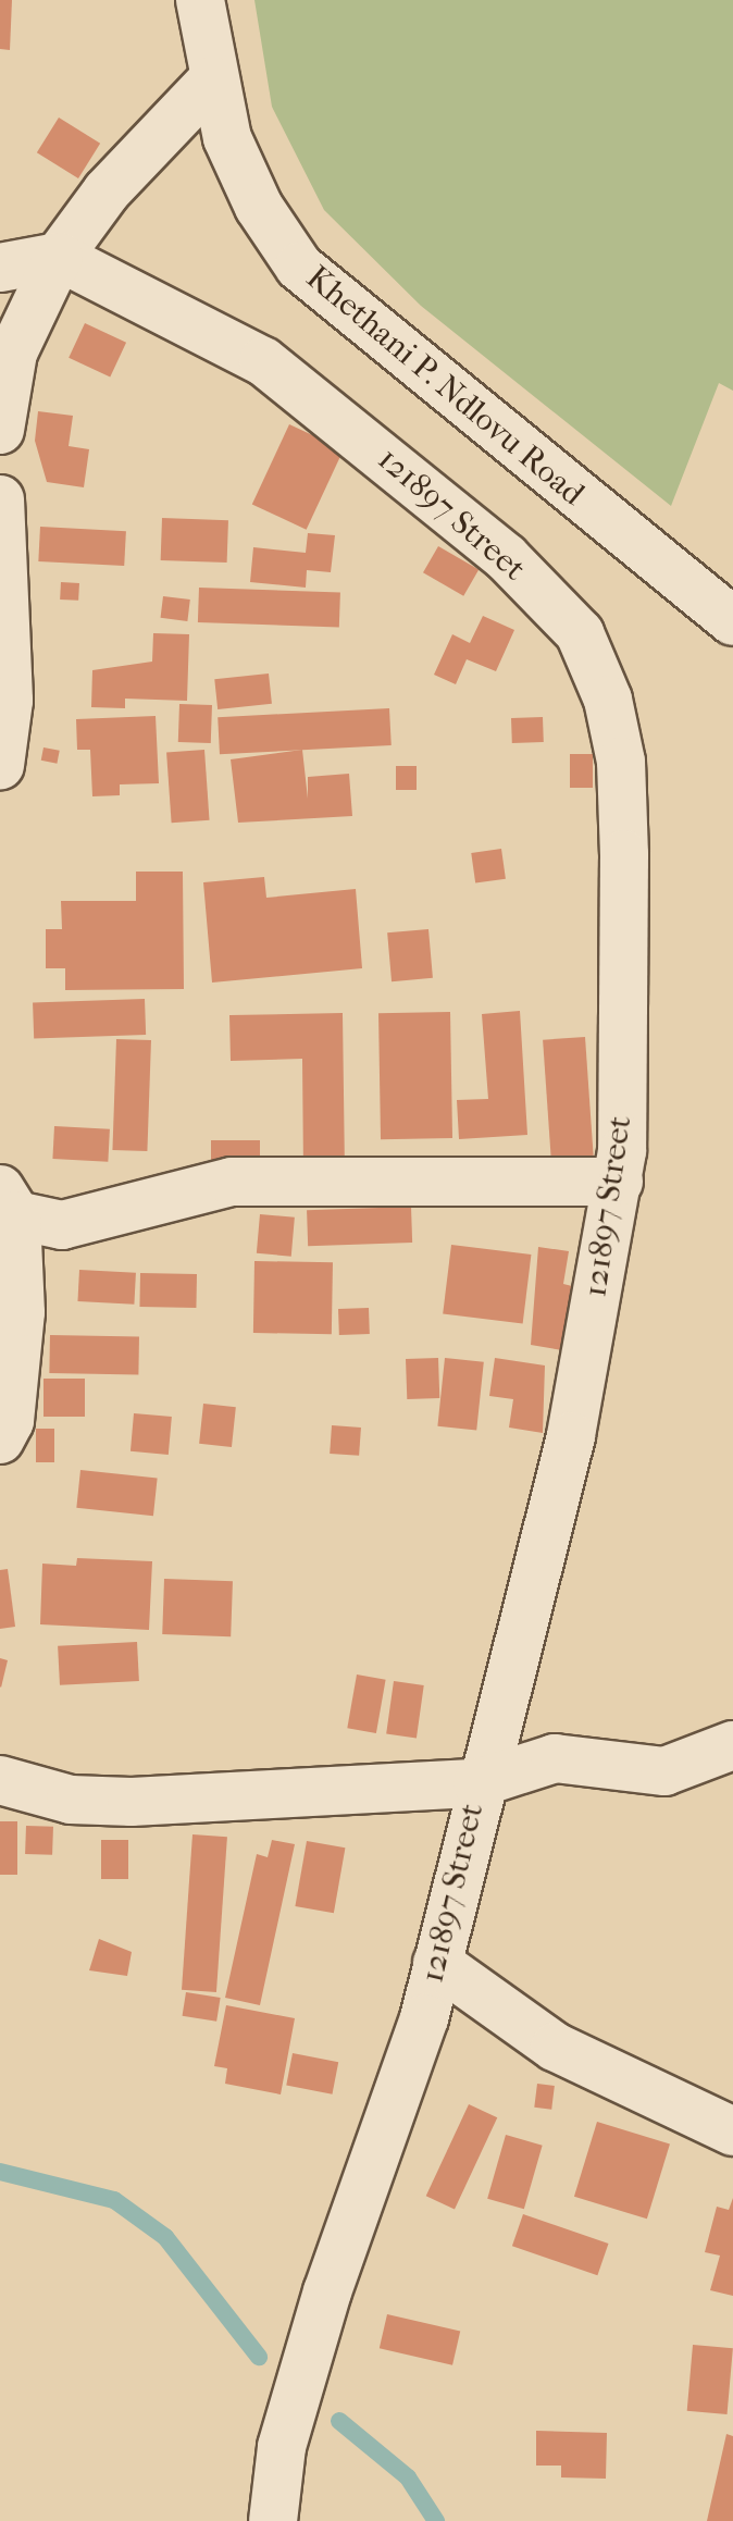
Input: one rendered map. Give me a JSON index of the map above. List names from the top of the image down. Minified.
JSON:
{"streets":{"street":["Khethani P. Ndlovu Road","121897 Street"]}}
